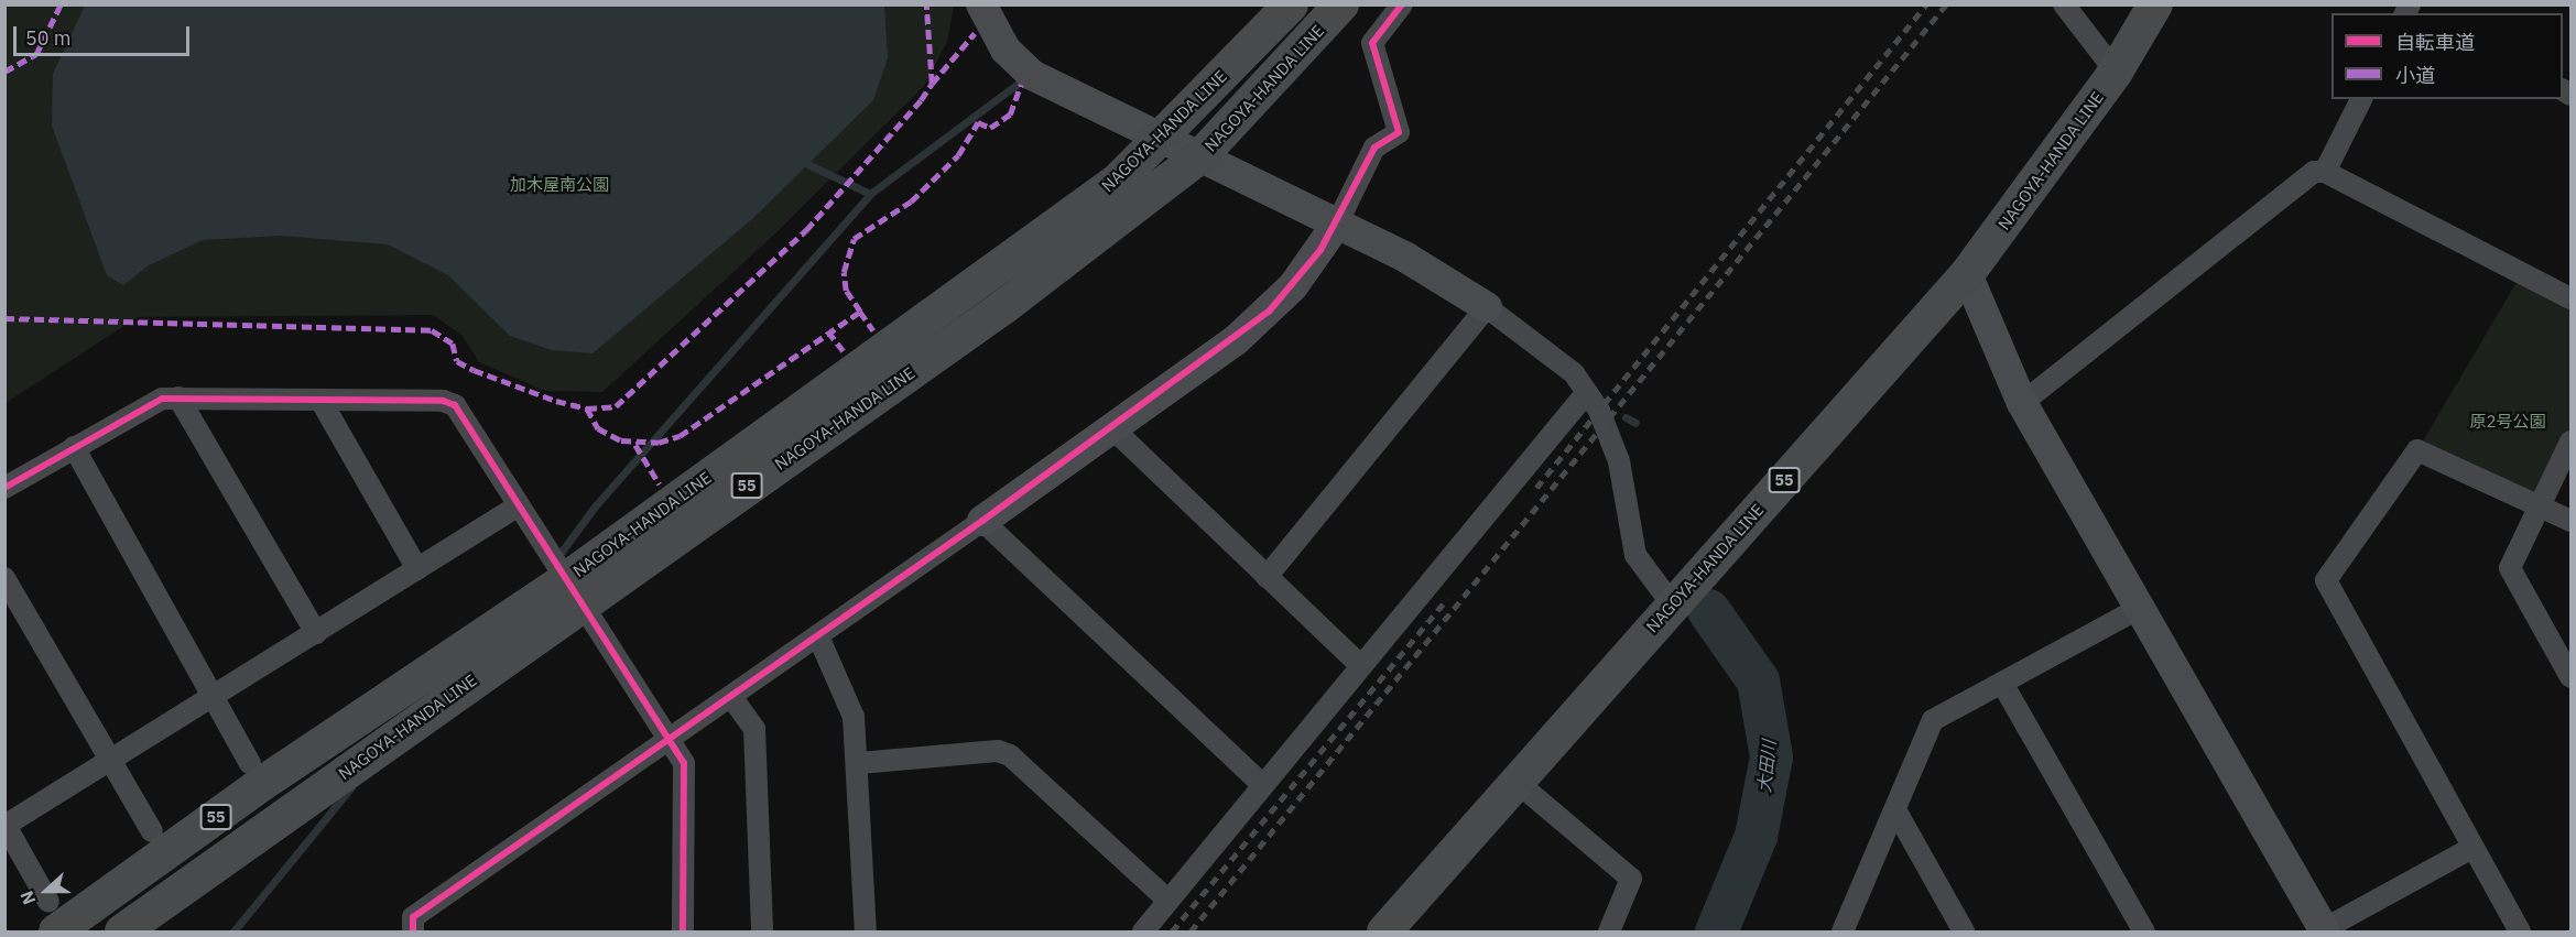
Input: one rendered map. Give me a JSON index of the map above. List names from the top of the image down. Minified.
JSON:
{"streets":{"main road":["NAGOYA-HANDA LINE","55"]},"water":["大田川"],"parks":["加木屋南公園","原2号公園"],"legend":["自転車道","小道"],"scale_bar":"50 m","north":"left"}
